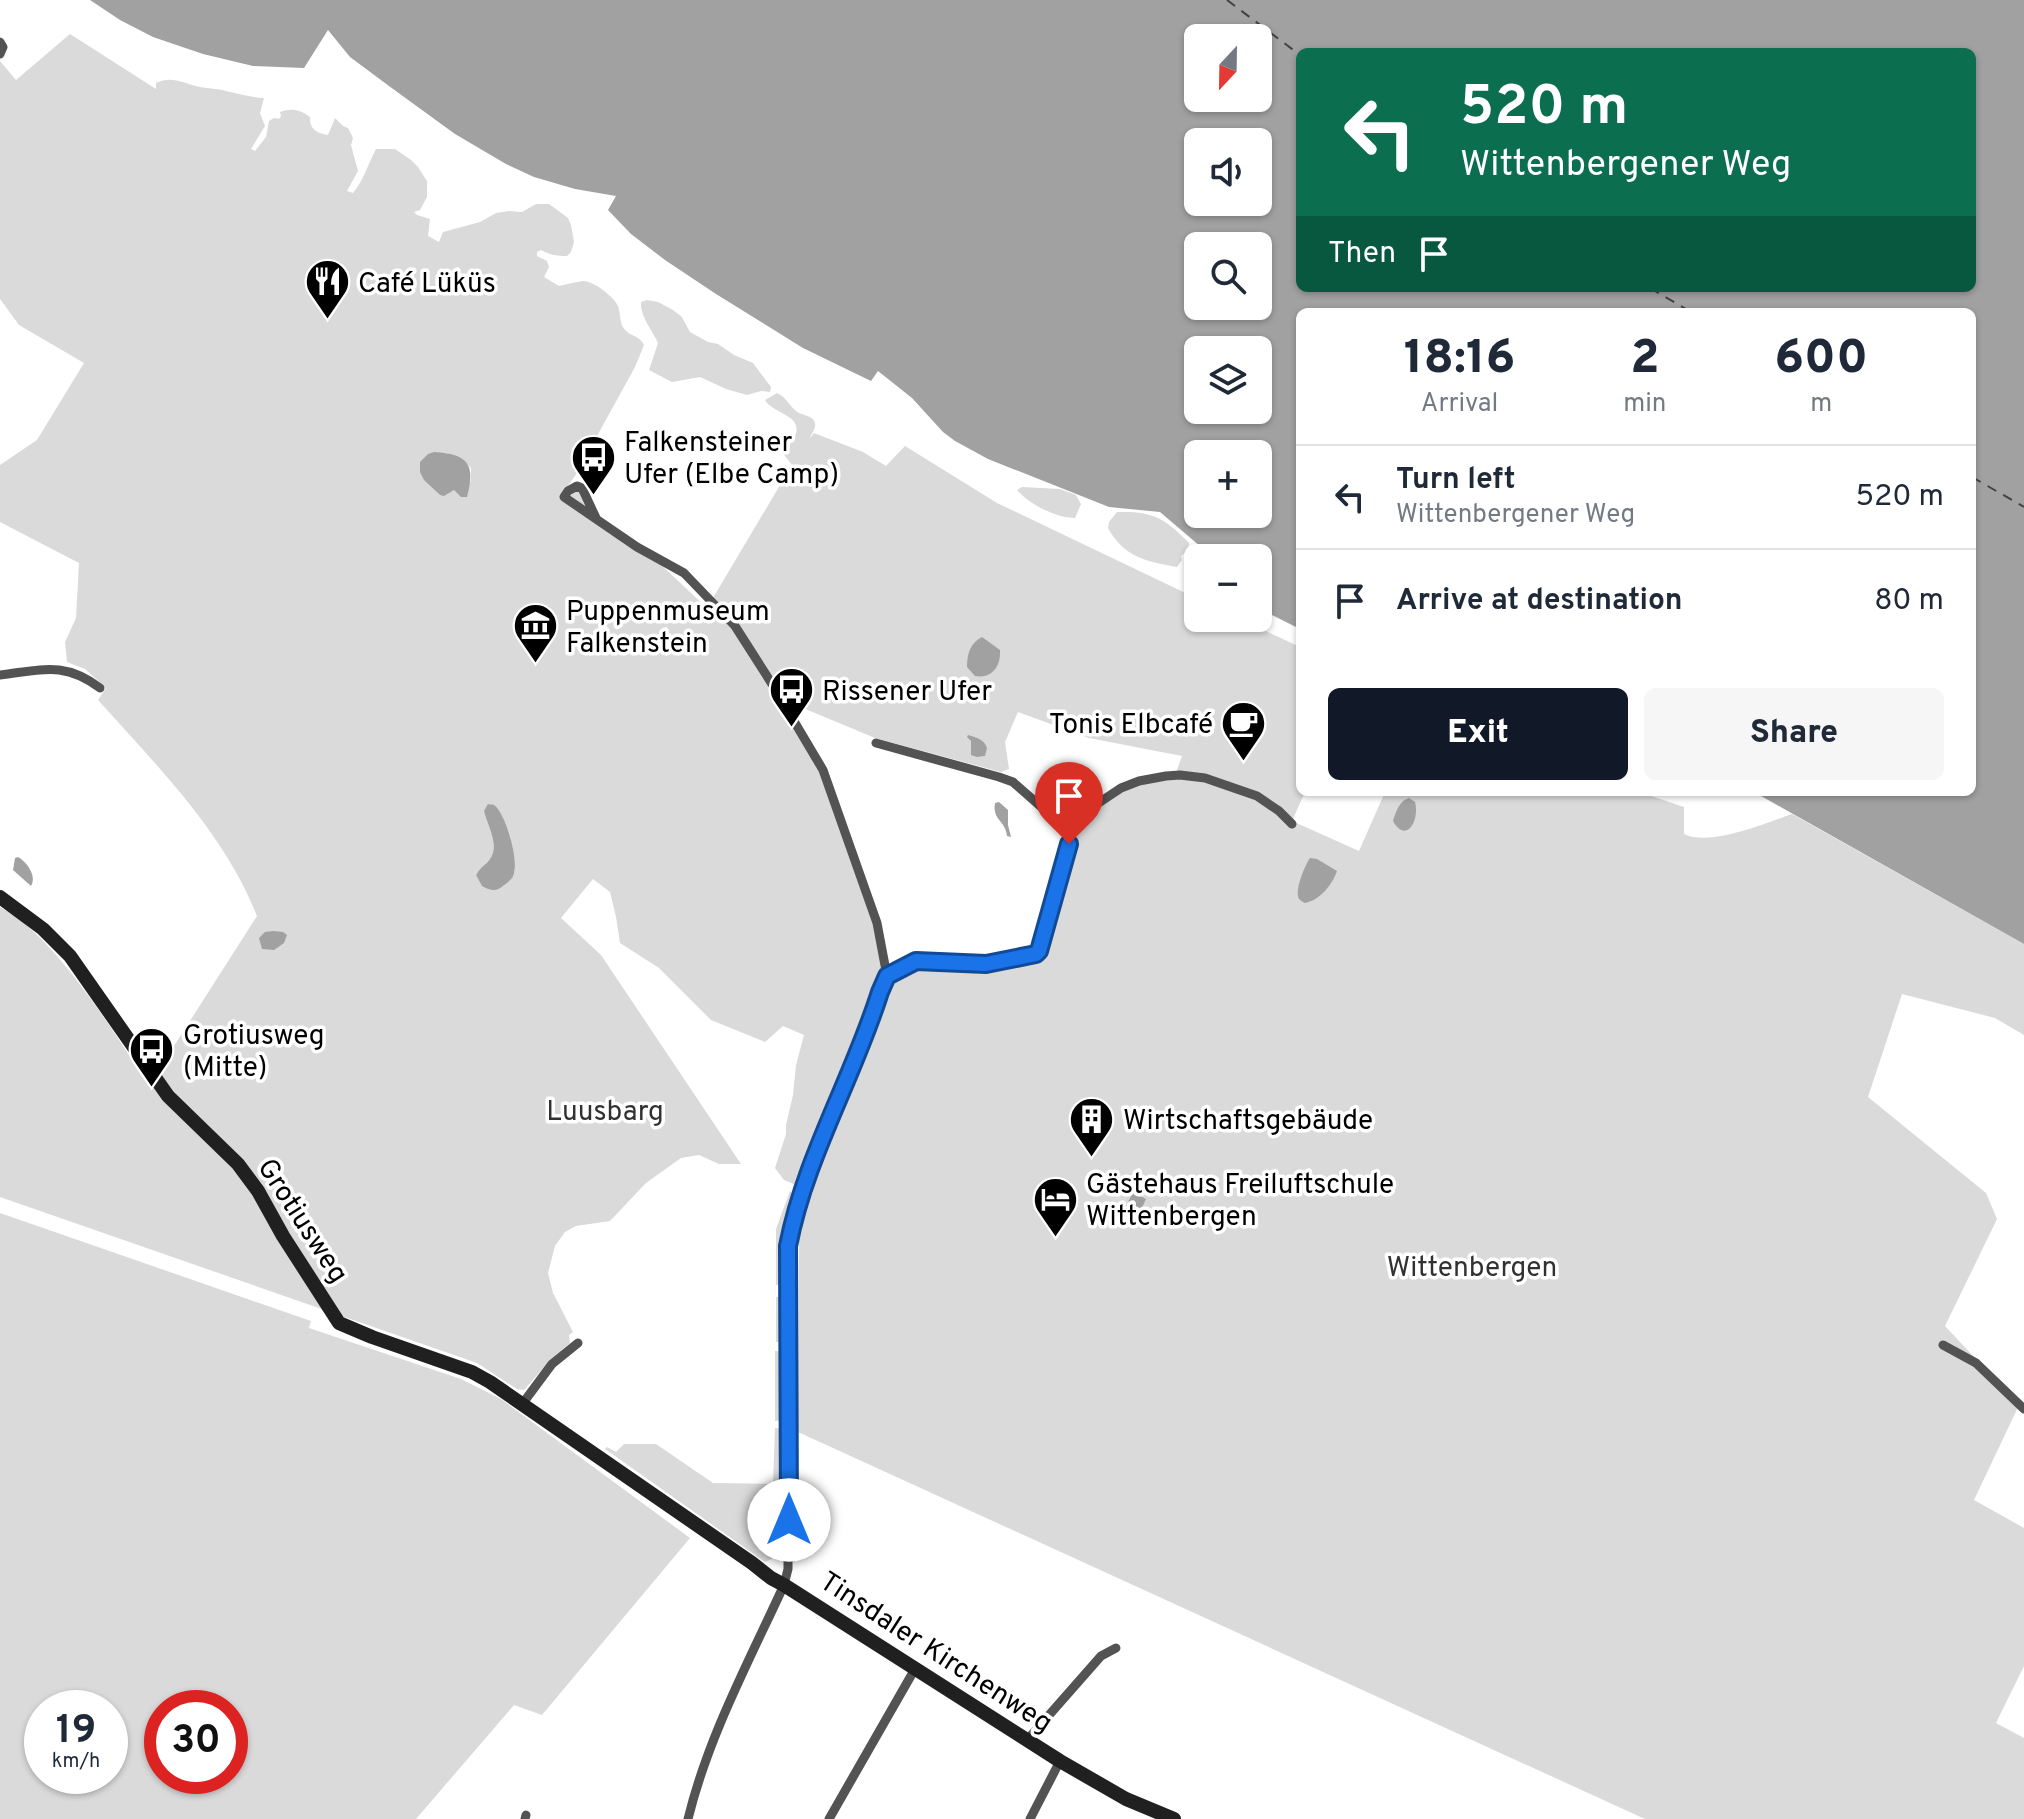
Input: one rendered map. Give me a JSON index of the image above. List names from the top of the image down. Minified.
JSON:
{"streets":{"street":["Grotiusweg","Tinsdaler Kirchenweg"]},"crossings":[["Grotiusweg","Tinsdaler Kirchenweg"]],"parks":["Luusbarg","Wittenbergen"],"places":{"restaurant":["Café Lüküs"],"bus stop":["Falkensteiner Ufer (Elbe Camp)","Rissener Ufer","Grotiusweg (Mitte)"],"museum":["Puppenmuseum Falkenstein"],"cafe":["Tonis Elbcafé"],"building":["Wirtschaftsgebäude"],"hotel":["Gästehaus Freiluftschule Wittenbergen"]},"north":"bottom","page":{"map_buttons":["+","−"],"turn":["520 m","Wittenbergener Weg"],"then":"Then","eta":["18:16","Arrival","2","min","600","m"],"list":[{"name":"Turn left","note":"Wittenbergener Weg","value":"520 m"},{"name":"Arrive at destination","value":"80 m"}],"buttons":["Exit","Share"],"speed":"19 km/h","limit":"30"}}
